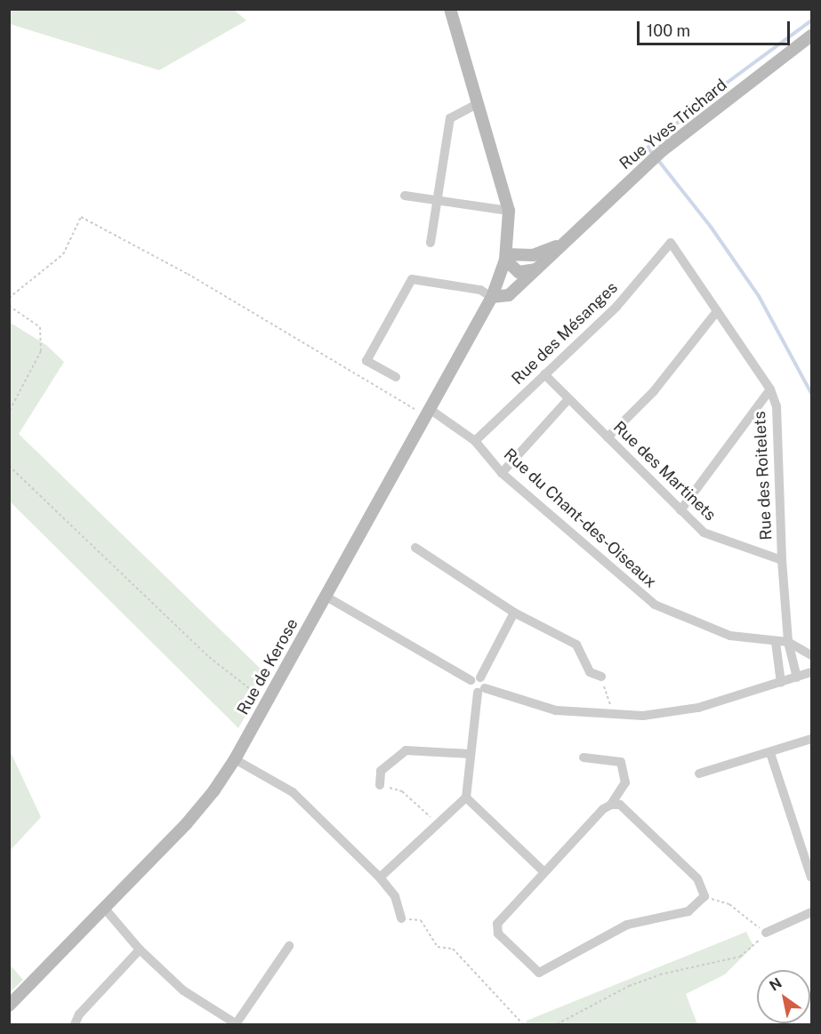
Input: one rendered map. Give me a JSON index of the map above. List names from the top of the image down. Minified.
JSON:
{"streets":{"main road":["Rue Yves Trichard","Rue de Kerose"],"street":["Rue des Mésanges","Rue des Martinets","Rue des Roitelets","Rue du Chant-des-Oiseaux"]},"crossings":[["Rue des Mésanges","Rue des Martinets"],["Rue des Mésanges","Rue des Roitelets"],["Rue des Mésanges","Rue du Chant-des-Oiseaux"],["Rue des Martinets","Rue des Roitelets"],["Rue du Chant-des-Oiseaux","Rue de Kerose"]],"scale_bar":"100 m","north":"top left"}
